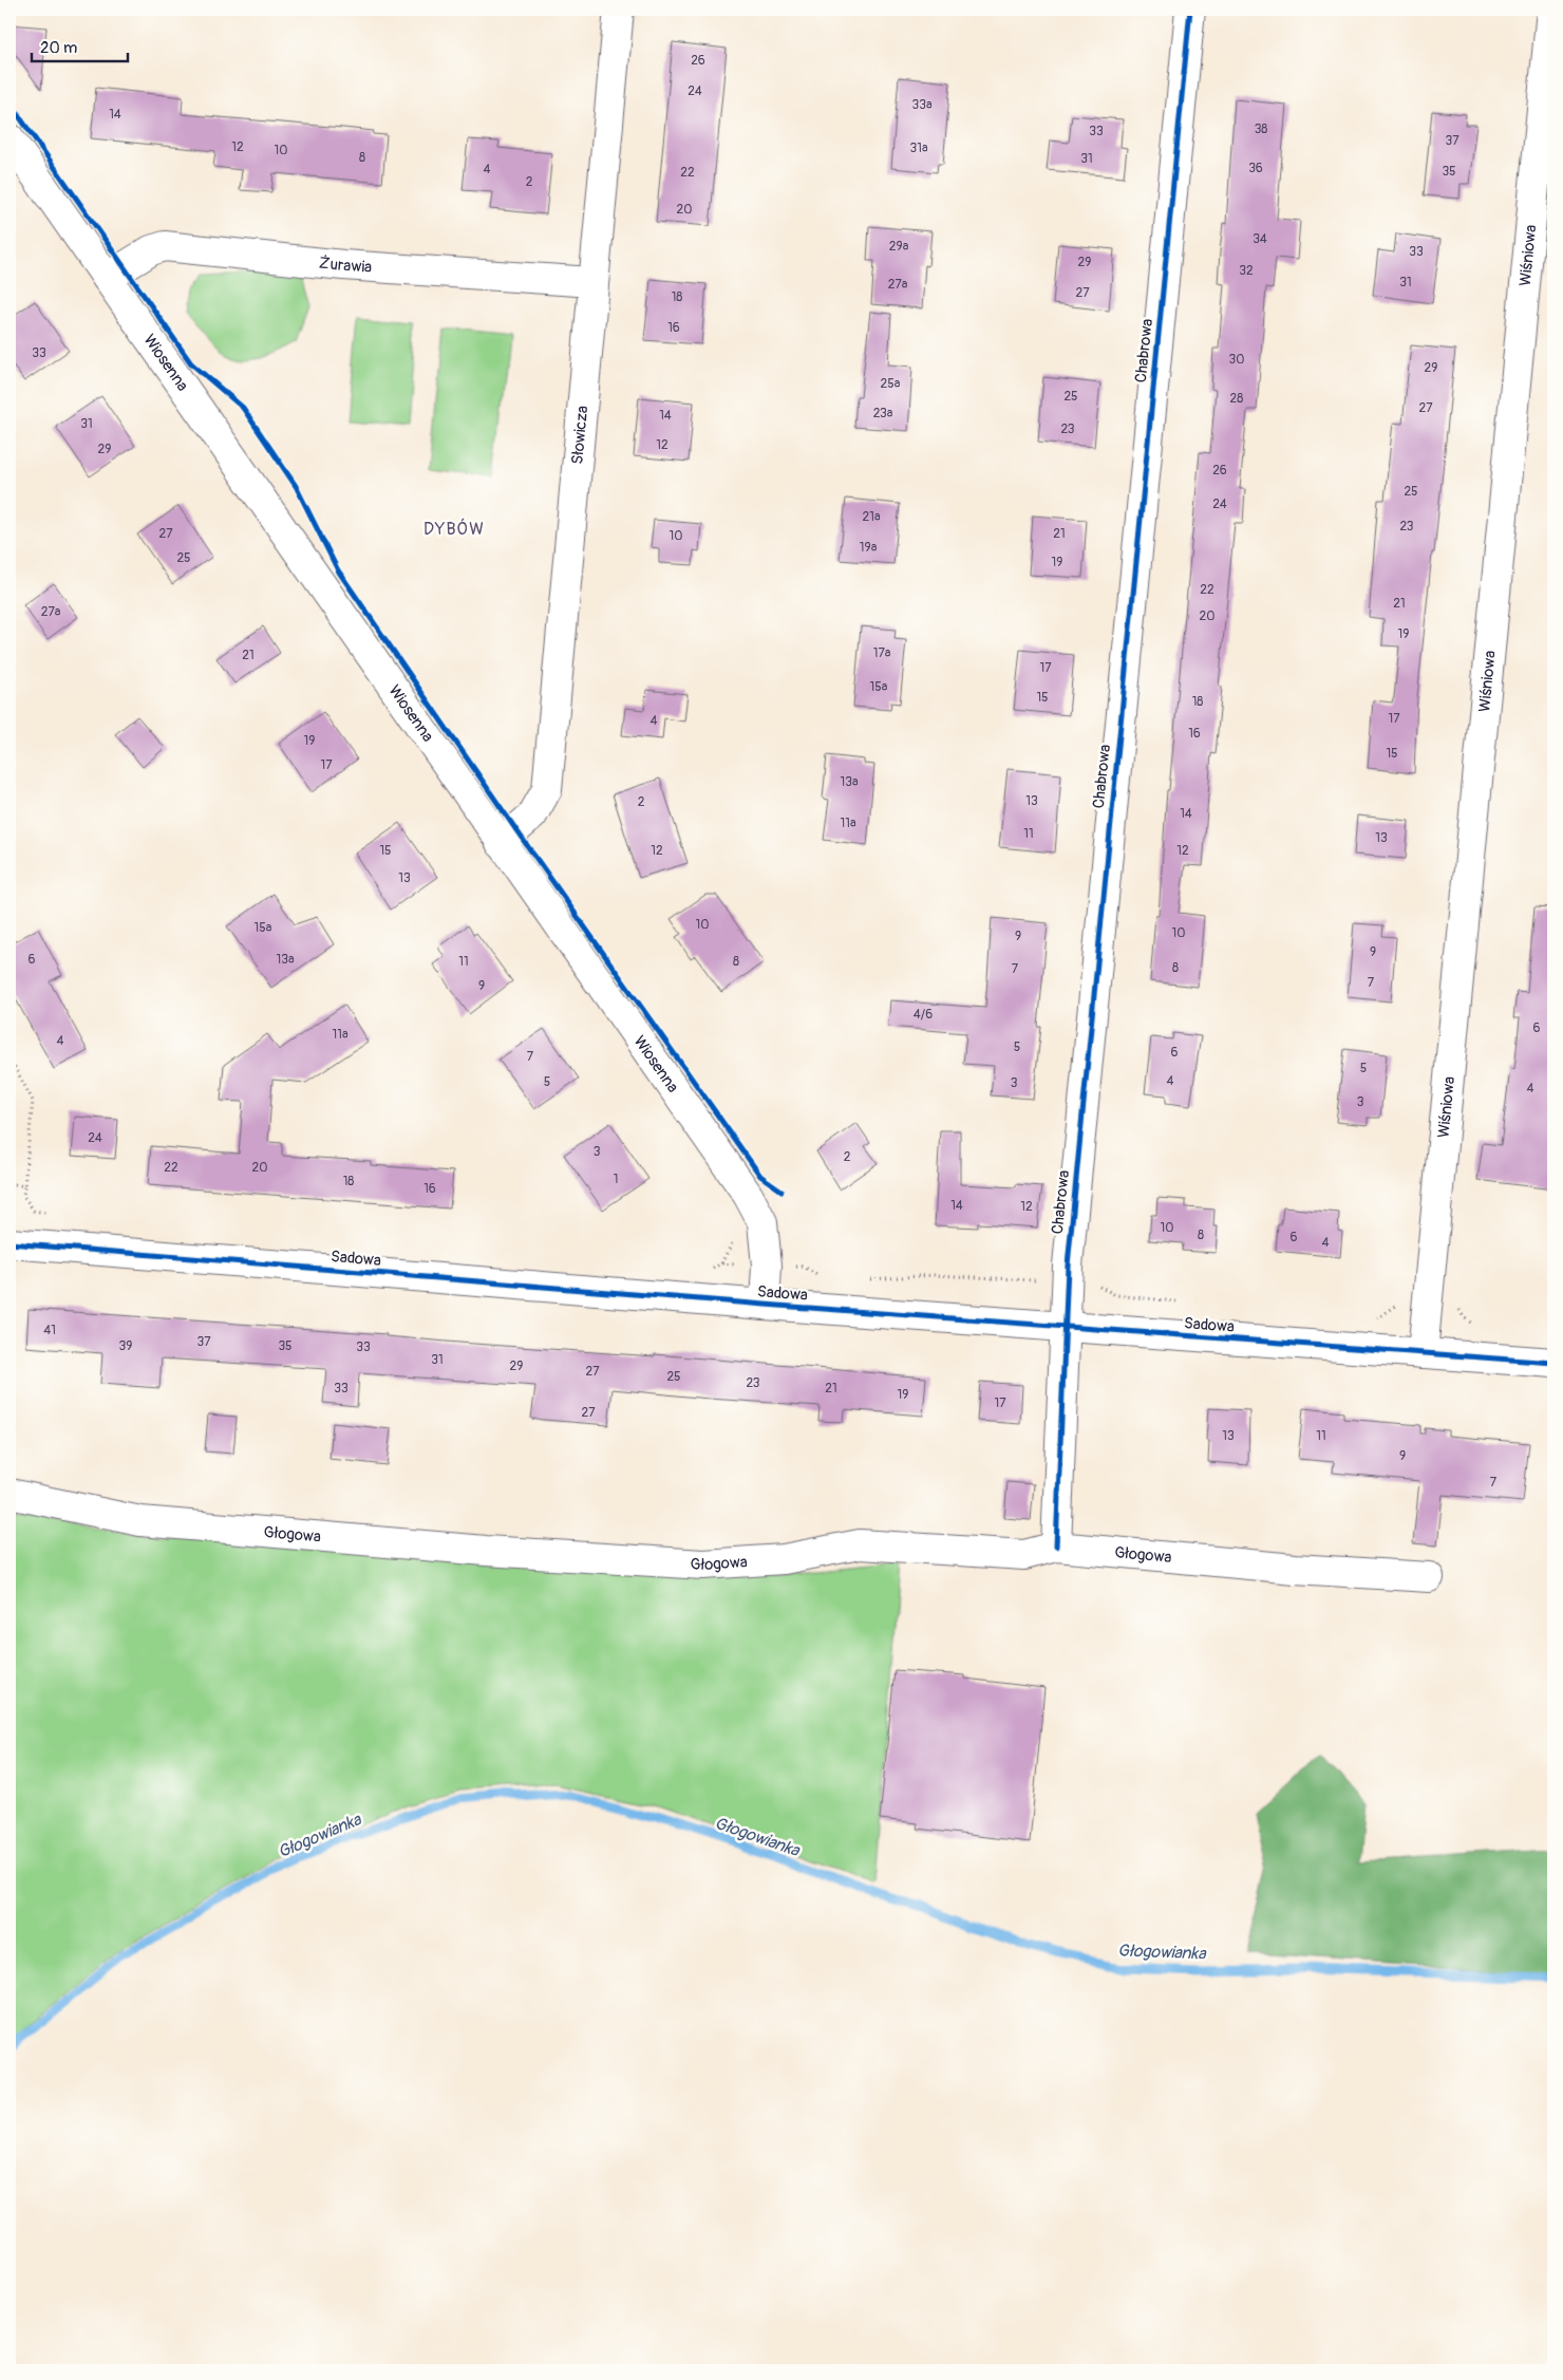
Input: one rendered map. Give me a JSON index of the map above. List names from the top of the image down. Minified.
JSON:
{"streets":{"street":["Wiśniowa","Żurawia","Chabrowa","Wiosenna","Słowicza","Sadowa","Głogowa"]},"crossings":[["Wiśniowa","Sadowa"],["Żurawia","Wiosenna"],["Żurawia","Słowicza"],["Chabrowa","Sadowa"],["Chabrowa","Głogowa"],["Wiosenna","Słowicza"],["Wiosenna","Sadowa"]],"districts":["DYBÓW"],"water":["Głogowianka"],"house_numbers":["26","24","33a","14","38","33","37","12","31a","10","8","31","36","4","35","22","2","20","34","29a","33","29","32","31","27a","27","18","16","33","30","29","25a","25","28","27","23a","14","31","23","12","29","26","25","24","21a","23","27","21","10","19a","25","19","22","21","27a","20","19","17a","21","17","15a","15","18","17","4","16","19","15","17","13a","13","2","14","11a","11","13","15","12","12","13","10","15a","10","9","9","6","13a","11","8","8","7","7","9","4/6","6","11a","4","5","6","7","5","4","5","3","4","3","24","3","2","22","20","1","18","16","14","12","10","8","6","4","41","37","39","35","33","31","29","27","25","23","33","21","19","17","27","13","11","9","7"],"scale_bar":"20 m"}
